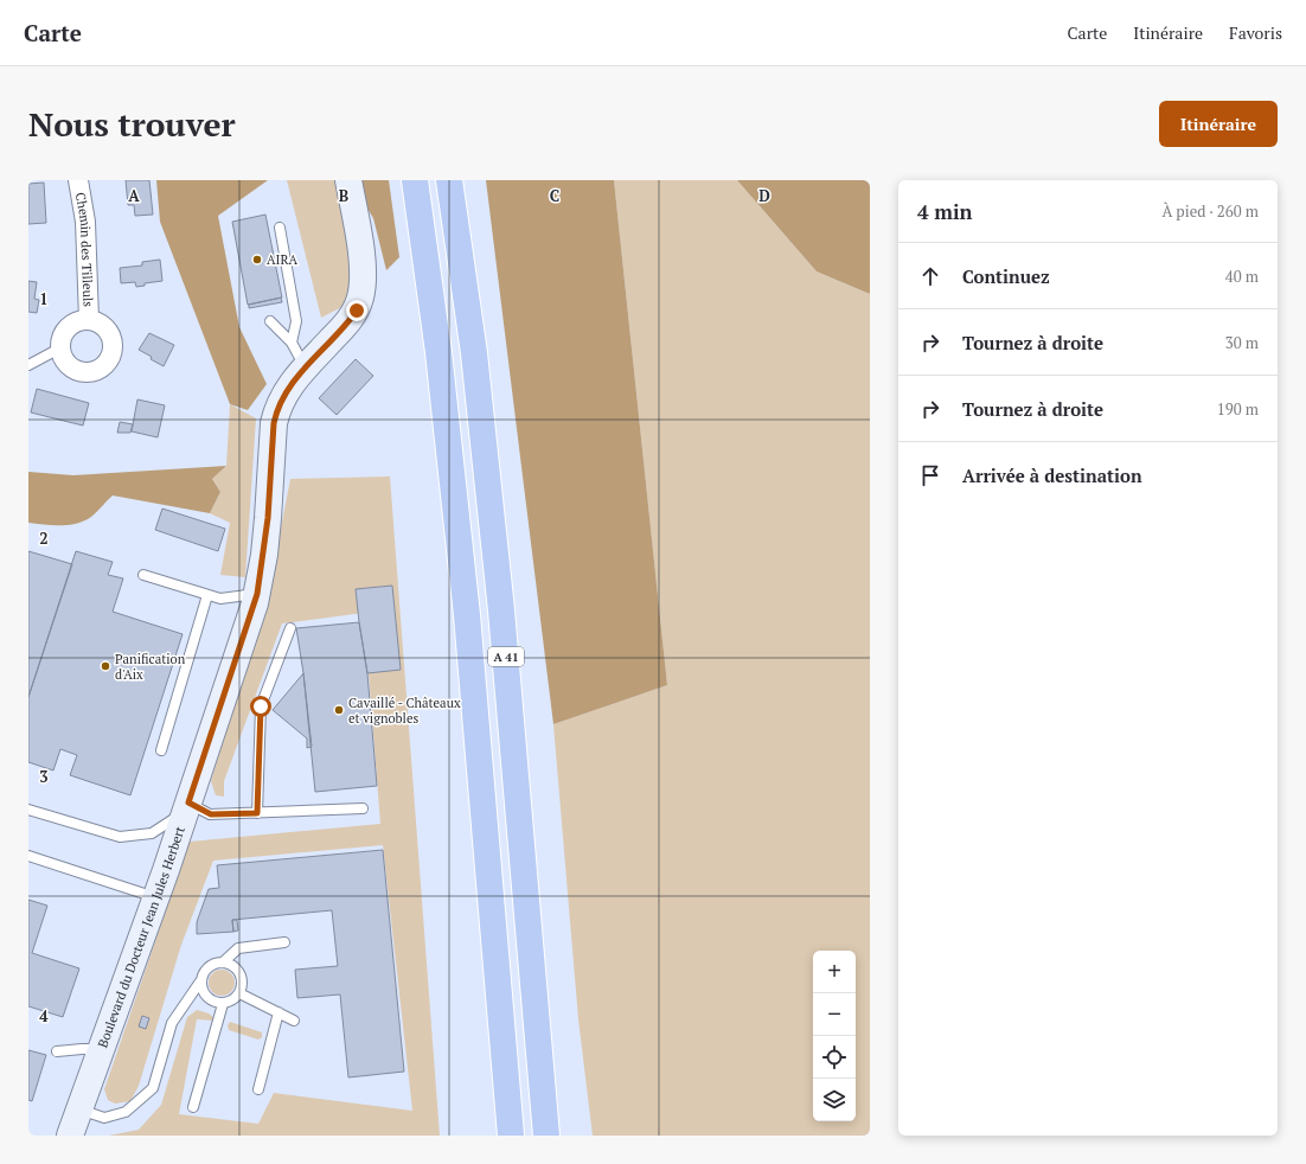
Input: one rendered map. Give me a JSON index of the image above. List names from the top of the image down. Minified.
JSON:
{"streets":{"highway":["A 41"],"street":["Chemin des Tilleuls","Boulevard du Docteur Jean Jules Herbert"]},"places":["AIRA","Panification d'Aix","Cavaillé - Châteaux et vignobles"],"page":{"header":"Carte","nav":["Carte","Itinéraire","Favoris"],"buttons":"Itinéraire","title":"Nous trouver","heading":["4 min","À pied · 260 m"],"list":[["Continuez","40 m"],["Tournez à droite","30 m"],["Tournez à droite","190 m"],"Arrivée à destination"],"map_buttons":["+","−"]},"grid":{"columns":["A","B","C","D"],"rows":["1","2","3","4"]}}
